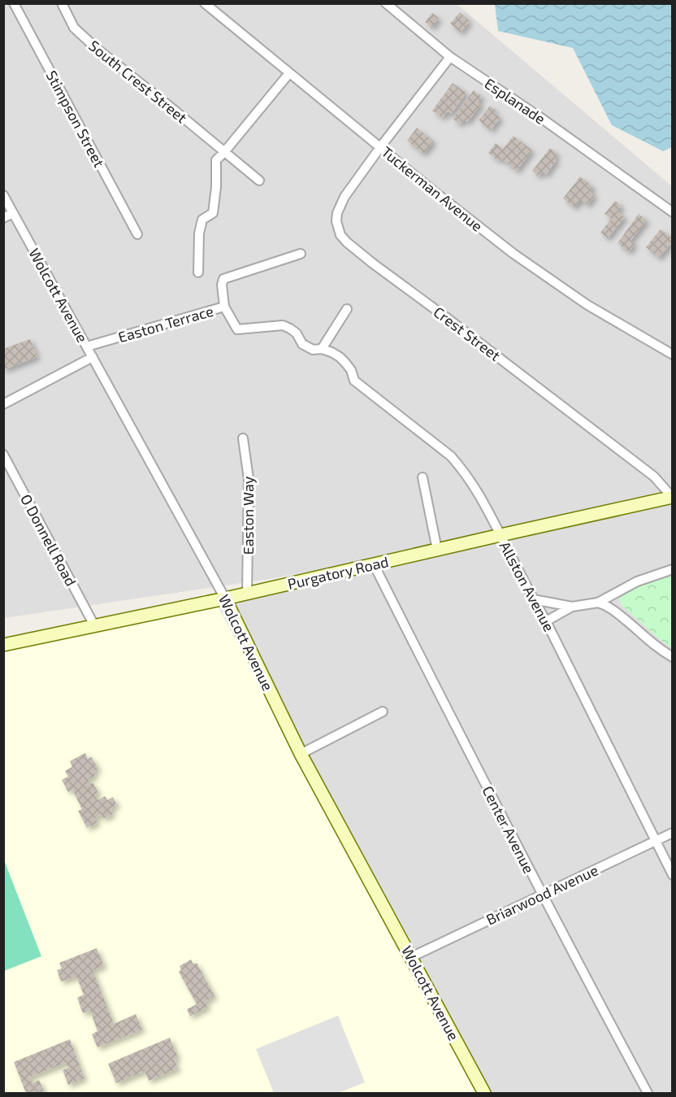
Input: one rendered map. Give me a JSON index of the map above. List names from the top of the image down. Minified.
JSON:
{"streets":{"street":["South Crest Street","Esplanade","Stimpson Street","Tuckerman Avenue","Wolcott Avenue","Easton Terrace","Crest Street","Easton Way","O Donnell Road","Purgatory Road","Allston Avenue","Center Avenue","Briarwood Avenue"]},"crossings":[["Tuckerman Avenue","Crest Street"],["Wolcott Avenue","Easton Terrace"],["Wolcott Avenue","Purgatory Road"],["Wolcott Avenue","Briarwood Avenue"],["Easton Terrace","Allston Avenue"],["Crest Street","Purgatory Road"],["Easton Way","Purgatory Road"],["O Donnell Road","Purgatory Road"],["Purgatory Road","Allston Avenue"],["Purgatory Road","Center Avenue"],["Allston Avenue","Briarwood Avenue"],["Center Avenue","Briarwood Avenue"]]}
